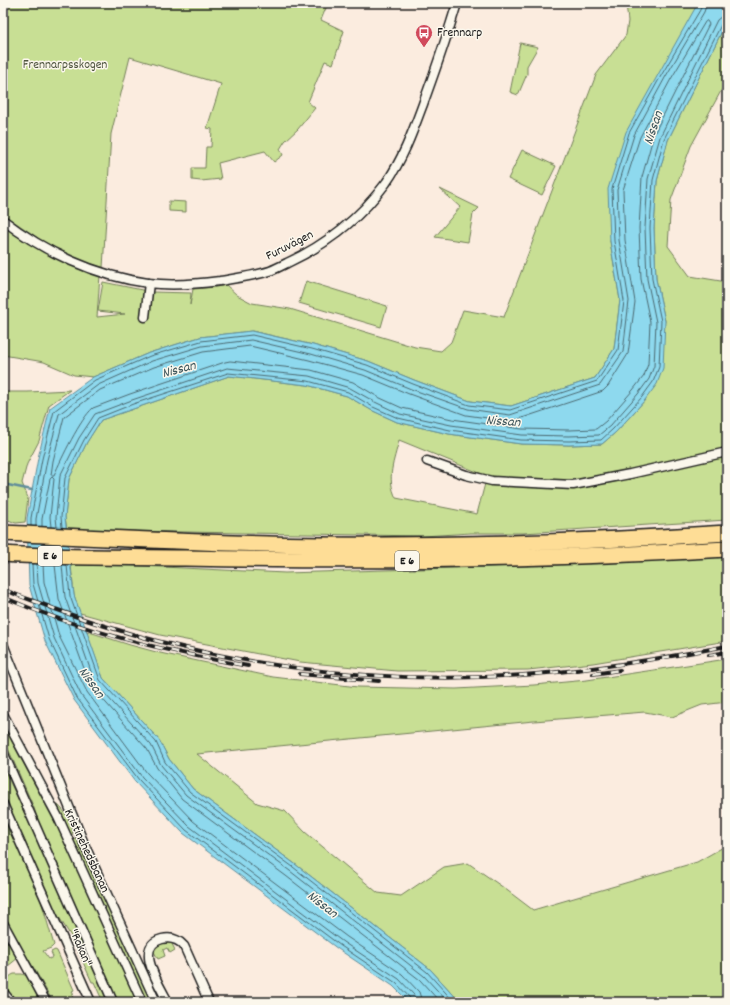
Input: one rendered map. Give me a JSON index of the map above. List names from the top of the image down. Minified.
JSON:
{"streets":{"highway":["E 6"],"street":["Furuvägen","Kristinehedsbanan","\"Rakan\""]},"water":["Nissan"],"parks":["Frennarpsskogen"],"places":{"bus stop":["Frennarp"]}}
